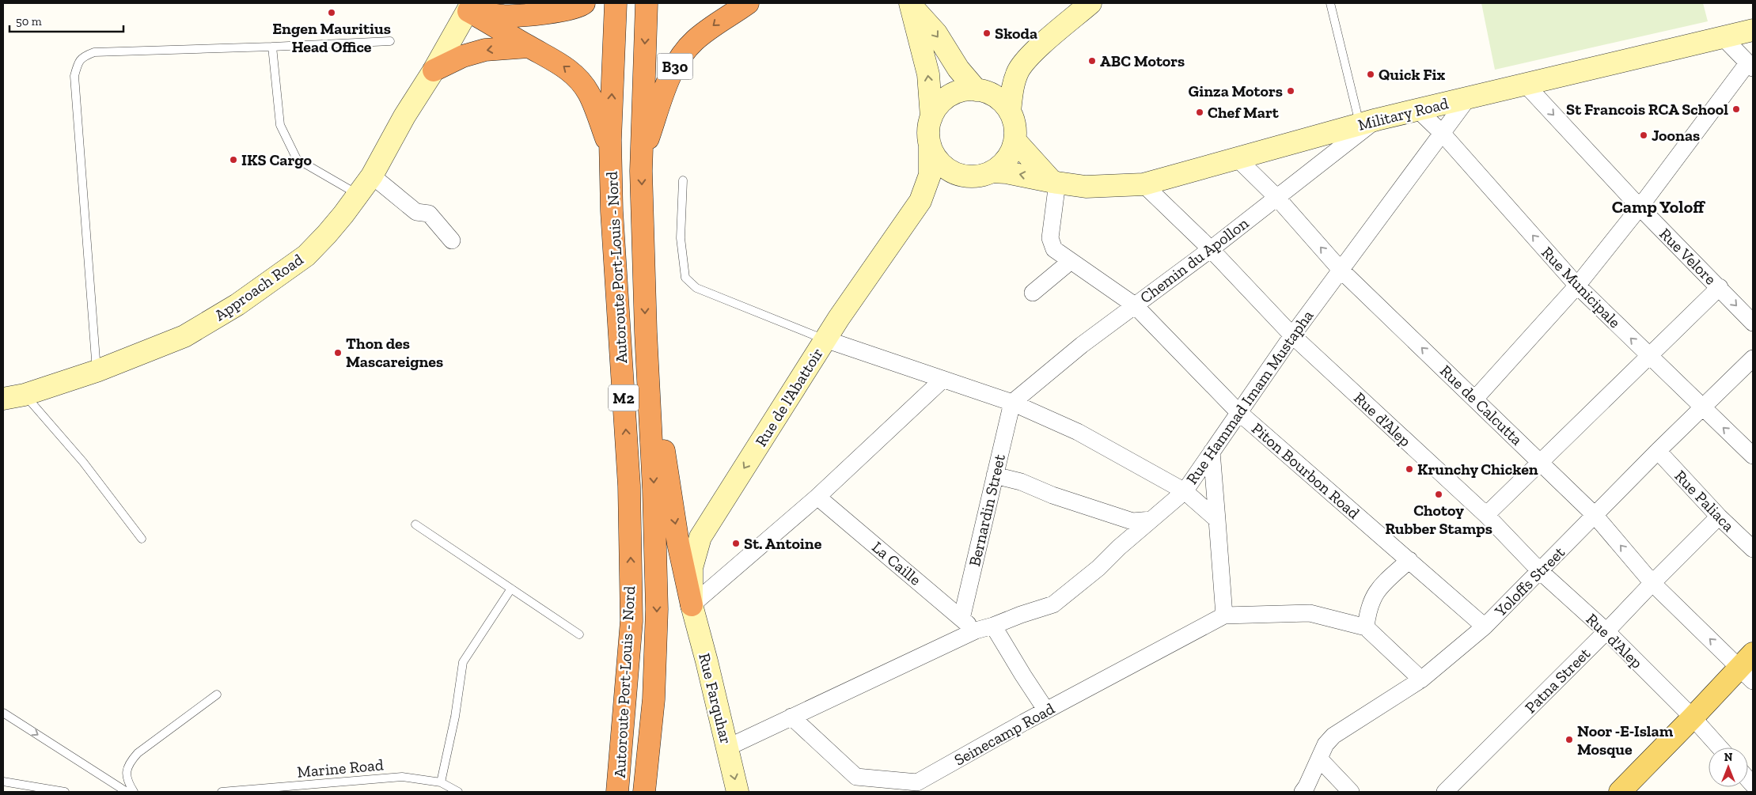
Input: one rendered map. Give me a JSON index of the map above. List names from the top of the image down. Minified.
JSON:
{"streets":{"highway":["B30","Autoroute Port-Louis - Nord","M2"],"main road":["Military Road","Approach Road","Rue de l'Abattoir","Rue Farquhar"],"street":["Rue Velore","Chemin du Apollon","Rue Municipale","Rue Hammad Imam Mustapha","Rue de Calcutta","Rue d'Alep","Piton Bourbon Road","Rue Paliaca","Bernardin Street","La Caille","Yoloffs Street","Patna Street","Seinecamp Road"],"lane":["Marine Road"]},"crossings":[["B30","Autoroute Port-Louis - Nord"],["Military Road","Rue Velore"],["Military Road","Chemin du Apollon"],["Military Road","Rue Municipale"],["Military Road","Rue de l'Abattoir"],["Military Road","Rue Hammad Imam Mustapha"],["Military Road","Rue de Calcutta"],["Military Road","Rue d'Alep"],["Military Road","Piton Bourbon Road"],["Chemin du Apollon","Rue de Calcutta"],["Chemin du Apollon","Rue d'Alep"],["Chemin du Apollon","Piton Bourbon Road"],["Chemin du Apollon","Bernardin Street"],["Rue Municipale","Rue Hammad Imam Mustapha"],["Rue Municipale","Yoloffs Street"],["Rue de l'Abattoir","Rue Farquhar"],["Rue Hammad Imam Mustapha","Rue de Calcutta"],["Rue Hammad Imam Mustapha","Rue d'Alep"],["Rue Hammad Imam Mustapha","Piton Bourbon Road"],["Rue Hammad Imam Mustapha","La Caille"],["Rue Hammad Imam Mustapha","Seinecamp Road"],["Rue de Calcutta","Yoloffs Street"],["Rue de Calcutta","Patna Street"],["Rue d'Alep","Yoloffs Street"],["Rue d'Alep","Patna Street"],["Piton Bourbon Road","Yoloffs Street"],["Rue Paliaca","Yoloffs Street"],["Rue Paliaca","Patna Street"],["Bernardin Street","La Caille"]],"one_way":["Rue Velore","Rue Municipale","Rue de l'Abattoir","Rue de Calcutta"],"districts":["Camp Yoloff"],"places":["Engen Mauritius Head Office","Skoda","ABC Motors","Quick Fix","Ginza Motors","St Francois RCA School","Chef Mart","Joonas","IKS Cargo","Thon des Mascareignes","Krunchy Chicken","Chotoy Rubber Stamps","St. Antoine","Noor -E-Islam Mosque"],"scale_bar":"50 m","north":"top"}
